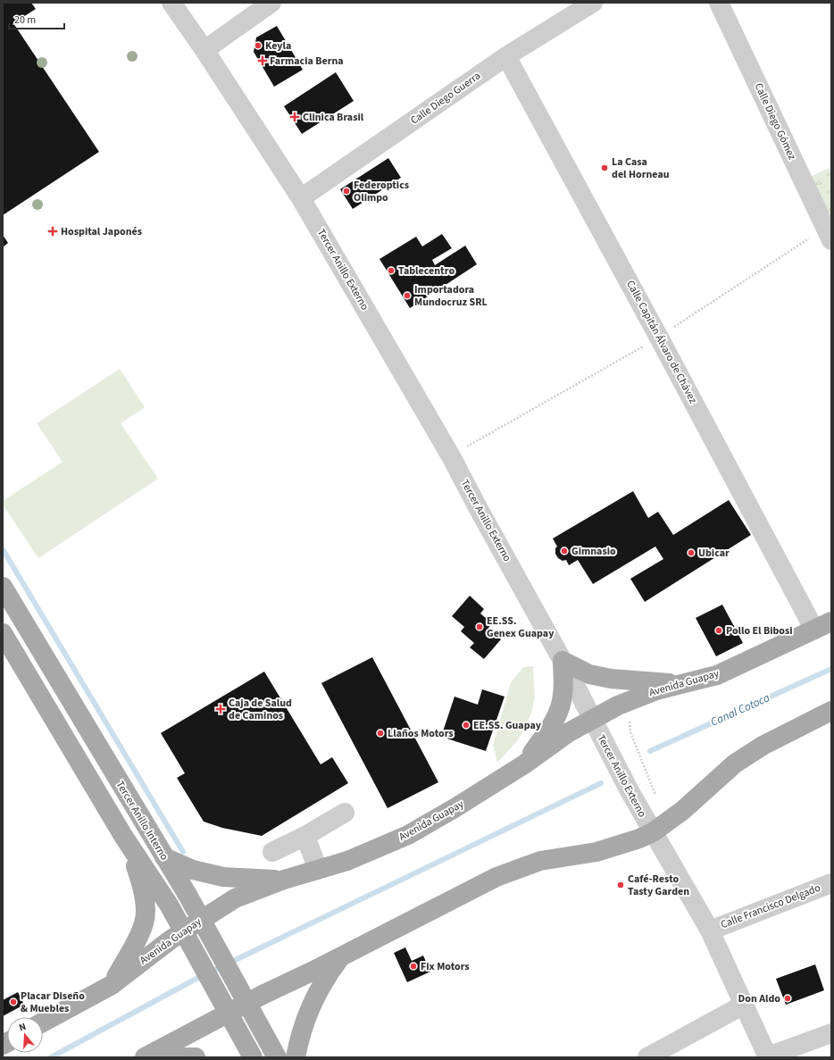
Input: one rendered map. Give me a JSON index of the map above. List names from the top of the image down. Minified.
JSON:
{"streets":{"main road":["Avenida Guapay","Tercer Anillo Interno"],"street":["Calle Diego Guerra","Calle Diego Gómez","Tercer Anillo Externo","Calle Capitán Álvaro de Chávez","Calle Francisco Delgado"]},"crossings":[["Calle Diego Guerra","Tercer Anillo Externo"],["Calle Diego Guerra","Calle Capitán Álvaro de Chávez"],["Tercer Anillo Externo","Avenida Guapay"],["Tercer Anillo Externo","Calle Francisco Delgado"],["Calle Capitán Álvaro de Chávez","Avenida Guapay"],["Avenida Guapay","Tercer Anillo Interno"]],"water":["Canal Cotoca"],"places":{"other":["Keyla","La Casa del Horneau","Federoptics Olimpo","Tablecentro","Importadora Mundocruz SRL","Gimnasio","Ubicar","EE.SS. Genex Guapay","Pollo El Bibosi","EE.SS. Guapay","Llaños Motors","Café-Resto Tasty Garden","Fix Motors","Don Aldo","Placar Diseño & Muebles"],"health":["Farmacia Berna","Clinica Brasil","Hospital Japonés","Caja de Salud de Caminos"]},"scale_bar":"20 m","north":"top"}
